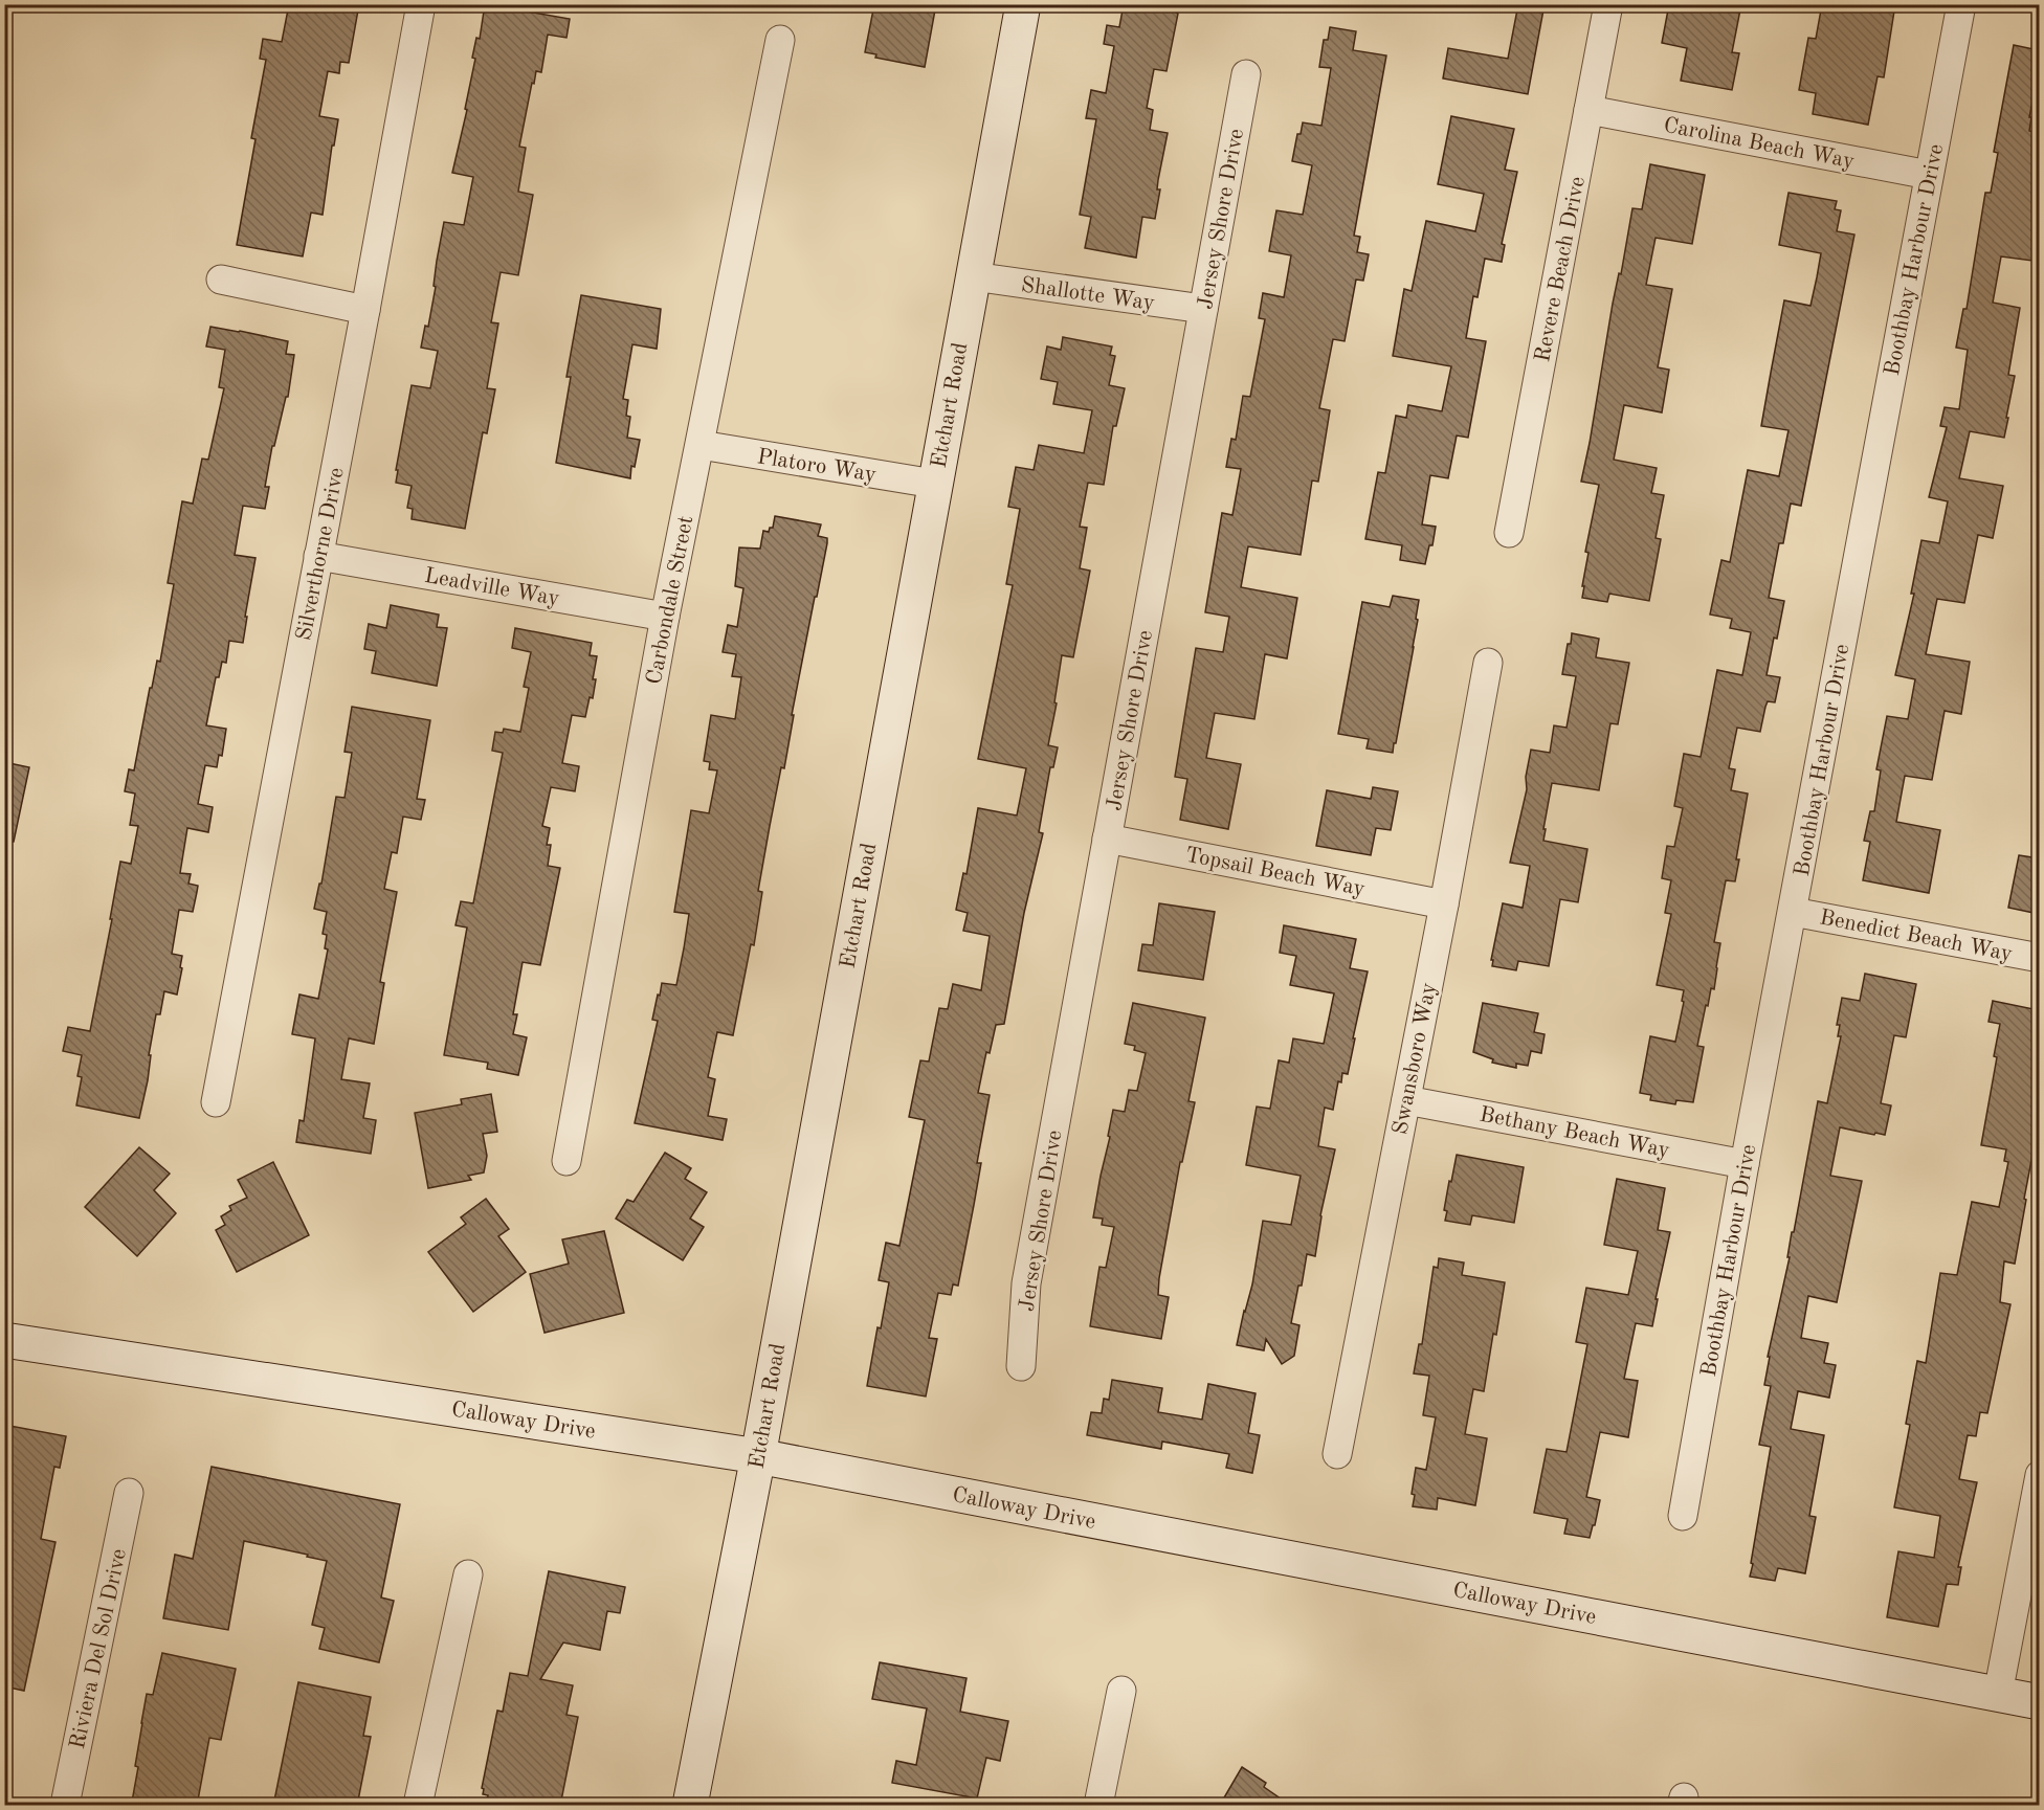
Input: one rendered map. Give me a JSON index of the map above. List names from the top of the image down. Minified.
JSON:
{"streets":{"main road":["Etchart Road","Calloway Drive"],"street":["Carolina Beach Way","Jersey Shore Drive","Boothbay Harbour Drive","Revere Beach Drive","Shallotte Way","Platoro Way","Silverthorne Drive","Leadville Way","Carbondale Street","Topsail Beach Way","Benedict Beach Way","Swansboro Way","Bethany Beach Way","Riviera Del Sol Drive"]},"crossings":[["Carolina Beach Way","Boothbay Harbour Drive"],["Carolina Beach Way","Revere Beach Drive"],["Jersey Shore Drive","Shallotte Way"],["Jersey Shore Drive","Topsail Beach Way"],["Boothbay Harbour Drive","Benedict Beach Way"],["Boothbay Harbour Drive","Bethany Beach Way"],["Shallotte Way","Etchart Road"],["Etchart Road","Platoro Way"],["Etchart Road","Calloway Drive"],["Platoro Way","Carbondale Street"],["Silverthorne Drive","Leadville Way"],["Leadville Way","Carbondale Street"],["Topsail Beach Way","Swansboro Way"],["Swansboro Way","Bethany Beach Way"]]}
